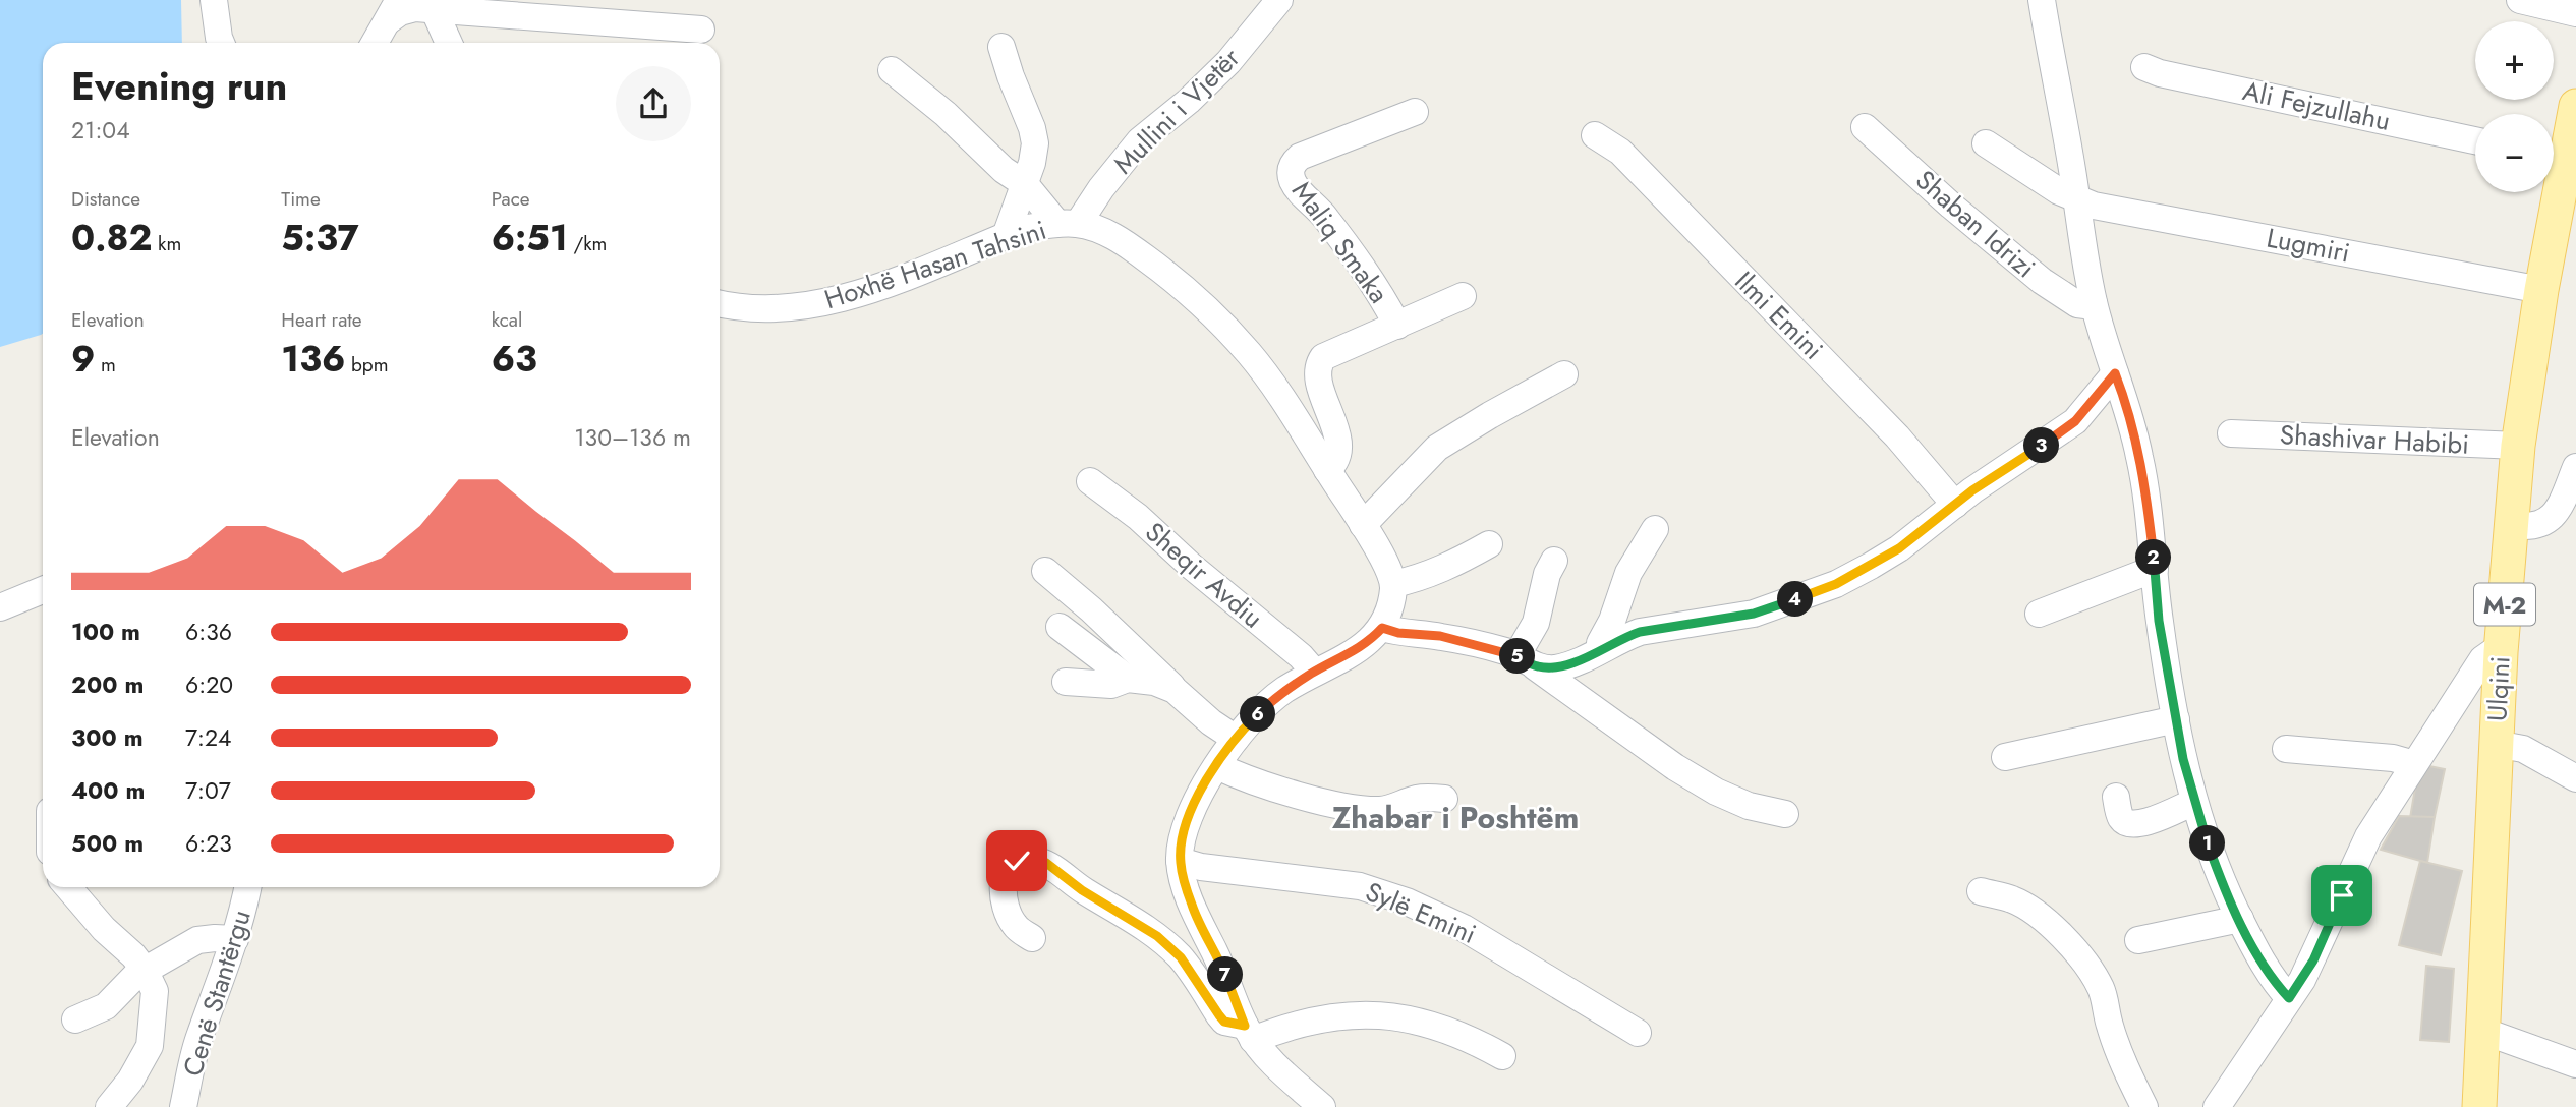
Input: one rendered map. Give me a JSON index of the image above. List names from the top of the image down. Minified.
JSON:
{"streets":{"main road":["M-2","Ulqini"],"street":["Ali Fejzullahu","Mullini i Vjetër","Shaban Idrizi","Maliq Smaka","Lugmiri","Hoxhë Hasan Tahsini","Ilmi Emini","Shashivar Habibi","Sheqir Avdiu","Sylë Emini","Cenë Stantërgu"]},"crossings":[["Mullini i Vjetër","Hoxhë Hasan Tahsini"],["Maliq Smaka","Hoxhë Hasan Tahsini"],["Lugmiri","Ulqini"],["Shashivar Habibi","Ulqini"]],"districts":["Zhabar i Poshtëm"],"page":{"map_buttons":["+","−"],"heading":["Evening run","21:04"],"stats":[["Distance","0.82 km"],["Time","5:37"],["Pace","6:51 /km"],["Elevation","9 m"],["Heart rate","136 bpm"],["kcal","63"]],"chart":["Elevation","130–136 m"],"pins":["3","2","4","5","6","1","7"],"list":[{"name":"100 m","note":"6:36"},{"name":"200 m","note":"6:20"},{"name":"300 m","note":"7:24"},{"name":"400 m","note":"7:07"},{"name":"500 m","note":"6:23"}]}}
